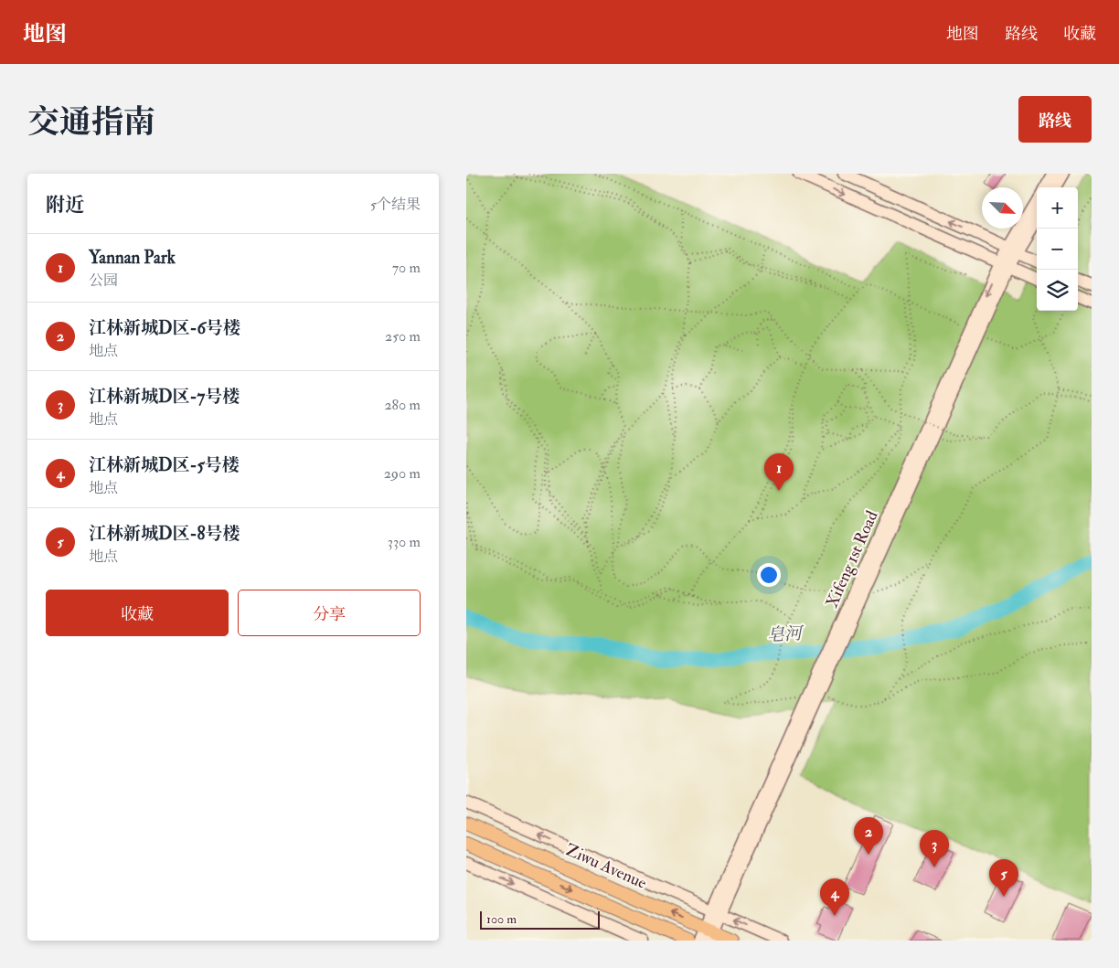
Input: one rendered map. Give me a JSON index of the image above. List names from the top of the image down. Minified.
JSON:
{"streets":{"main road":["Xifeng 1st Road","Ziwu Avenue"]},"crossings":[["Xifeng 1st Road","Ziwu Avenue"]],"water":["皂河"],"scale_bar":"100 m","north":"bottom right","page":{"header":"地图","nav":["地图","路线","收藏"],"title":"交通指南","buttons":["路线",["收藏","分享"]],"heading":["附近","5个结果"],"map_buttons":["+","−"],"list":[{"mark":"1","name":"Yannan Park","note":"公园","value":"70 m"},{"mark":"2","name":"江林新城D区-6号楼","note":"地点","value":"250 m"},{"mark":"3","name":"江林新城D区-7号楼","note":"地点","value":"280 m"},{"mark":"4","name":"江林新城D区-5号楼","note":"地点","value":"290 m"},{"mark":"5","name":"江林新城D区-8号楼","note":"地点","value":"330 m"}],"pins":["1","2","3","5","4"],"scale":"100 m"}}
